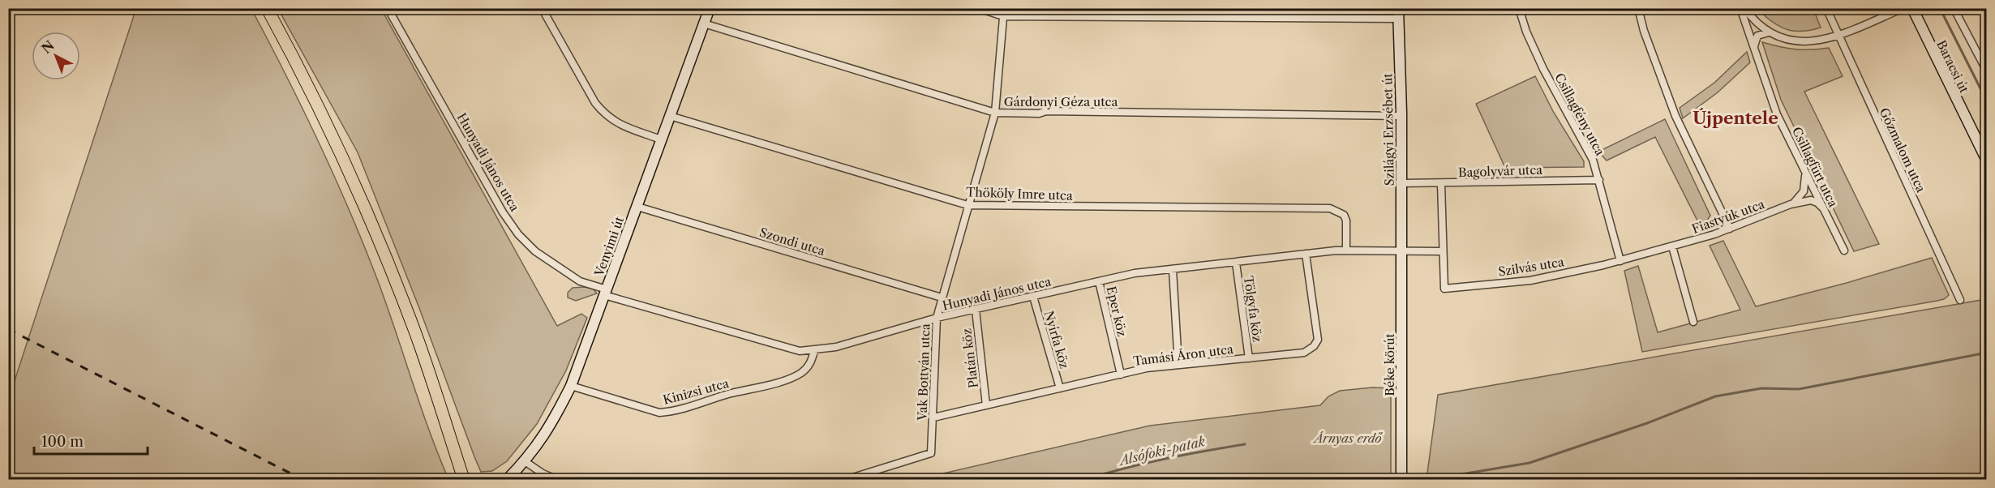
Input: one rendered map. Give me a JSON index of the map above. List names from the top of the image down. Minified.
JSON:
{"streets":{"street":["Baracsi út","Gárdonyi Géza utca","Csillagfény utca","Szilágyi Erzsébet út","Gőzmalom utca","Hunyadi János utca","Csillagfürt utca","Bagolyvár utca","Thököly Imre utca","Fiastyúk utca","Szondi utca","Venyimi út","Szilvás utca","Tölgyfa köz","Eper köz","Nyírfa köz","Tamási Áron utca","Platán köz","Béke körút","Vak Bottyán utca","Kinizsi utca"]},"crossings":[["Gárdonyi Géza utca","Szilágyi Erzsébet út"],["Gárdonyi Géza utca","Venyimi út"],["Gárdonyi Géza utca","Vak Bottyán utca"],["Csillagfény utca","Bagolyvár utca"],["Csillagfény utca","Fiastyúk utca"],["Csillagfény utca","Szilvás utca"],["Szilágyi Erzsébet út","Hunyadi János utca"],["Szilágyi Erzsébet út","Bagolyvár utca"],["Szilágyi Erzsébet út","Béke körút"],["Hunyadi János utca","Thököly Imre utca"],["Hunyadi János utca","Venyimi út"],["Hunyadi János utca","Szilvás utca"],["Hunyadi János utca","Tölgyfa köz"],["Hunyadi János utca","Eper köz"],["Hunyadi János utca","Nyírfa köz"],["Hunyadi János utca","Tamási Áron utca"],["Hunyadi János utca","Platán köz"],["Hunyadi János utca","Béke körút"],["Hunyadi János utca","Vak Bottyán utca"],["Hunyadi János utca","Kinizsi utca"],["Csillagfürt utca","Fiastyúk utca"],["Thököly Imre utca","Venyimi út"],["Thököly Imre utca","Vak Bottyán utca"],["Fiastyúk utca","Szilvás utca"],["Szondi utca","Venyimi út"],["Szondi utca","Vak Bottyán utca"],["Venyimi út","Kinizsi utca"],["Tölgyfa köz","Tamási Áron utca"],["Eper köz","Tamási Áron utca"],["Nyírfa köz","Tamási Áron utca"],["Tamási Áron utca","Platán köz"],["Tamási Áron utca","Vak Bottyán utca"]],"districts":["Újpentele"],"water":["Alsófoki-patak"],"parks":["Árnyas erdő"],"scale_bar":"100 m","north":"top left"}
